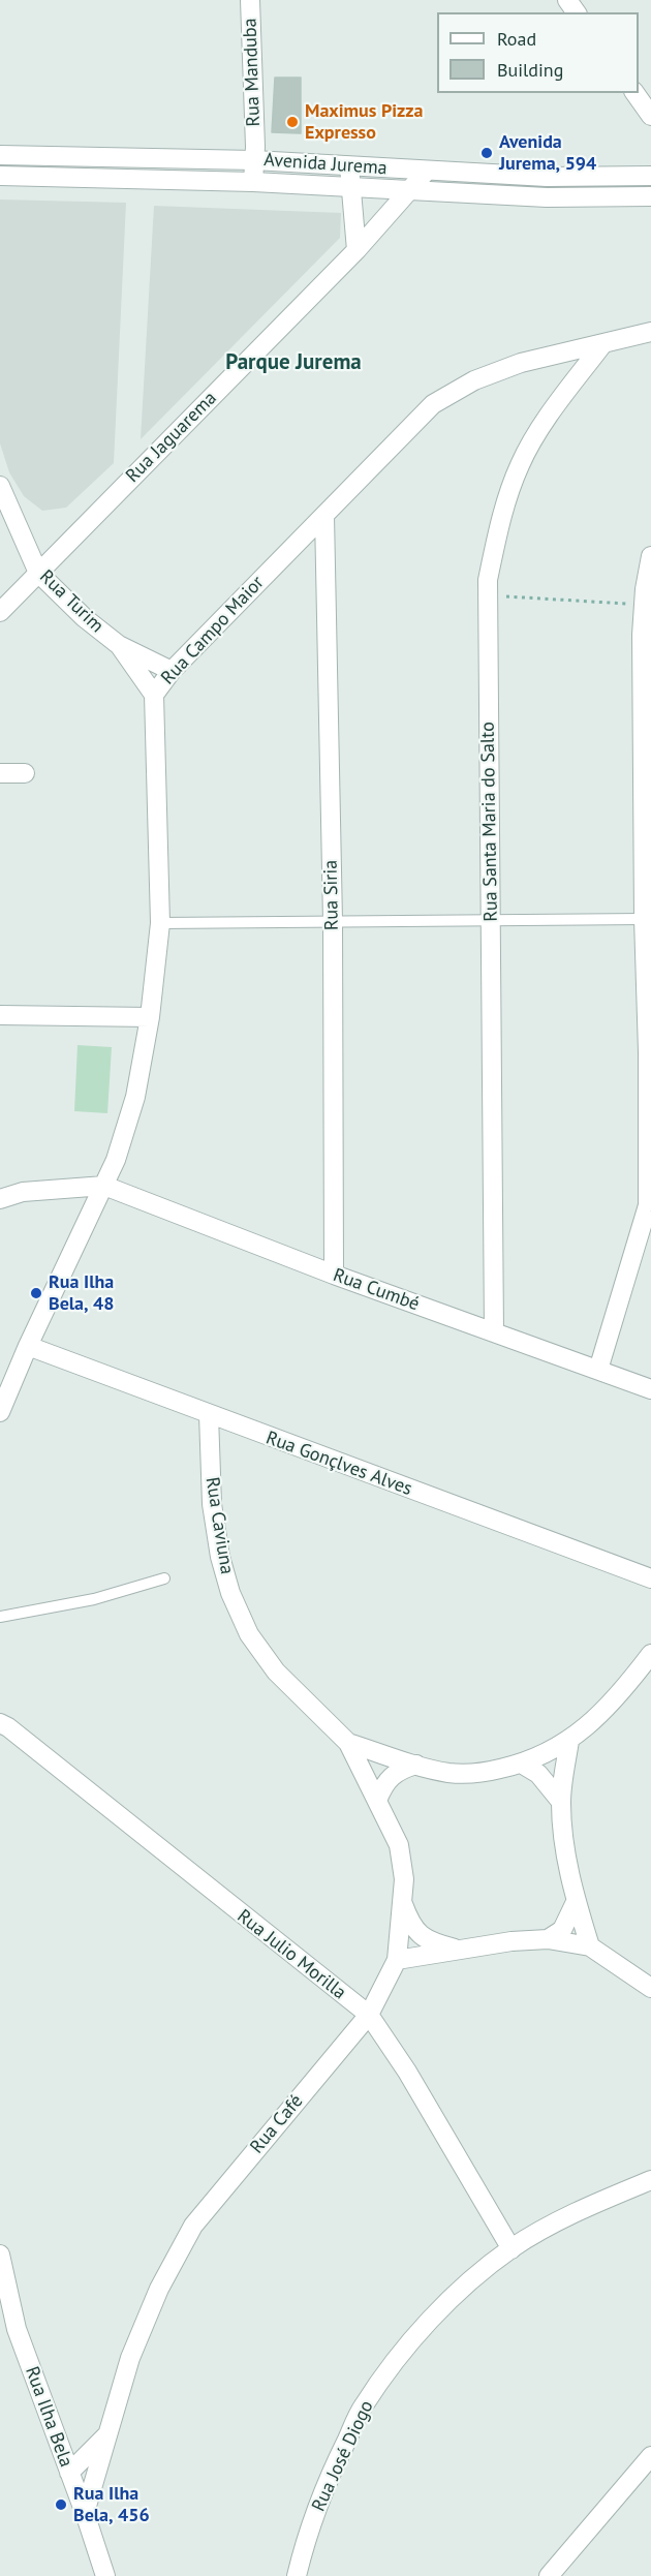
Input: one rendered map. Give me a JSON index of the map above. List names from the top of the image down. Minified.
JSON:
{"streets":{"street":["Rua Manduba","Avenida Jurema","Rua Jaguarema","Rua Turim","Rua Campo Maior","Rua Santa Maria do Salto","Rua Siria","Rua Cumbé","Rua Gonçlves Alves","Rua Caviuna","Rua Julio Morilla","Rua Café","Rua Ilha Bela","Rua José Diogo"]},"crossings":[["Rua Manduba","Avenida Jurema"],["Avenida Jurema","Rua Jaguarema"],["Rua Jaguarema","Rua Turim"],["Rua Turim","Rua Campo Maior"],["Rua Campo Maior","Rua Santa Maria do Salto"],["Rua Campo Maior","Rua Siria"],["Rua Campo Maior","Rua Cumbé"],["Rua Santa Maria do Salto","Rua Cumbé"],["Rua Siria","Rua Cumbé"],["Rua Gonçlves Alves","Rua Caviuna"],["Rua Caviuna","Rua Café"],["Rua Julio Morilla","Rua Café"],["Rua Julio Morilla","Rua José Diogo"],["Rua Café","Rua Ilha Bela"]],"districts":["Parque Jurema"],"places":["Maximus Pizza Expresso","Avenida Jurema, 594","Rua Ilha Bela, 48","Rua Ilha Bela, 456"],"legend":["Road","Building"]}
